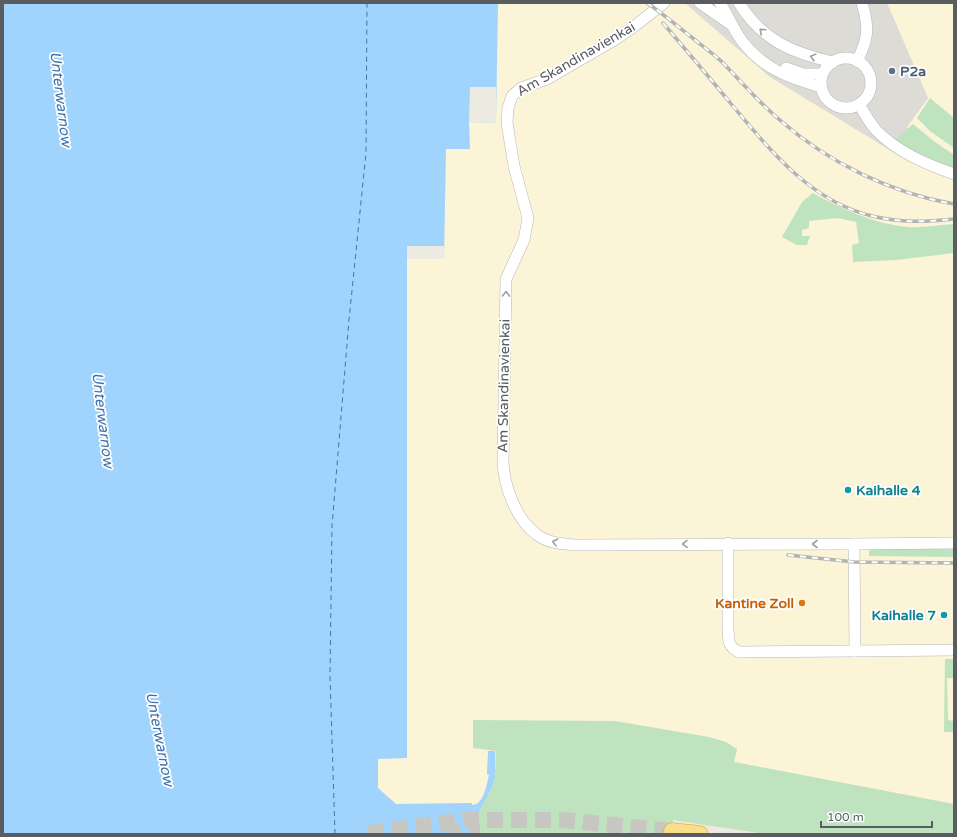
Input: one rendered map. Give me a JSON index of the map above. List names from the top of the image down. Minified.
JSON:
{"streets":{"street":["Am Skandinavienkai"]},"water":["Unterwarnow"],"places":["P2a","Kaihalle 4","Kantine Zoll","Kaihalle 7"],"scale_bar":"100 m"}
